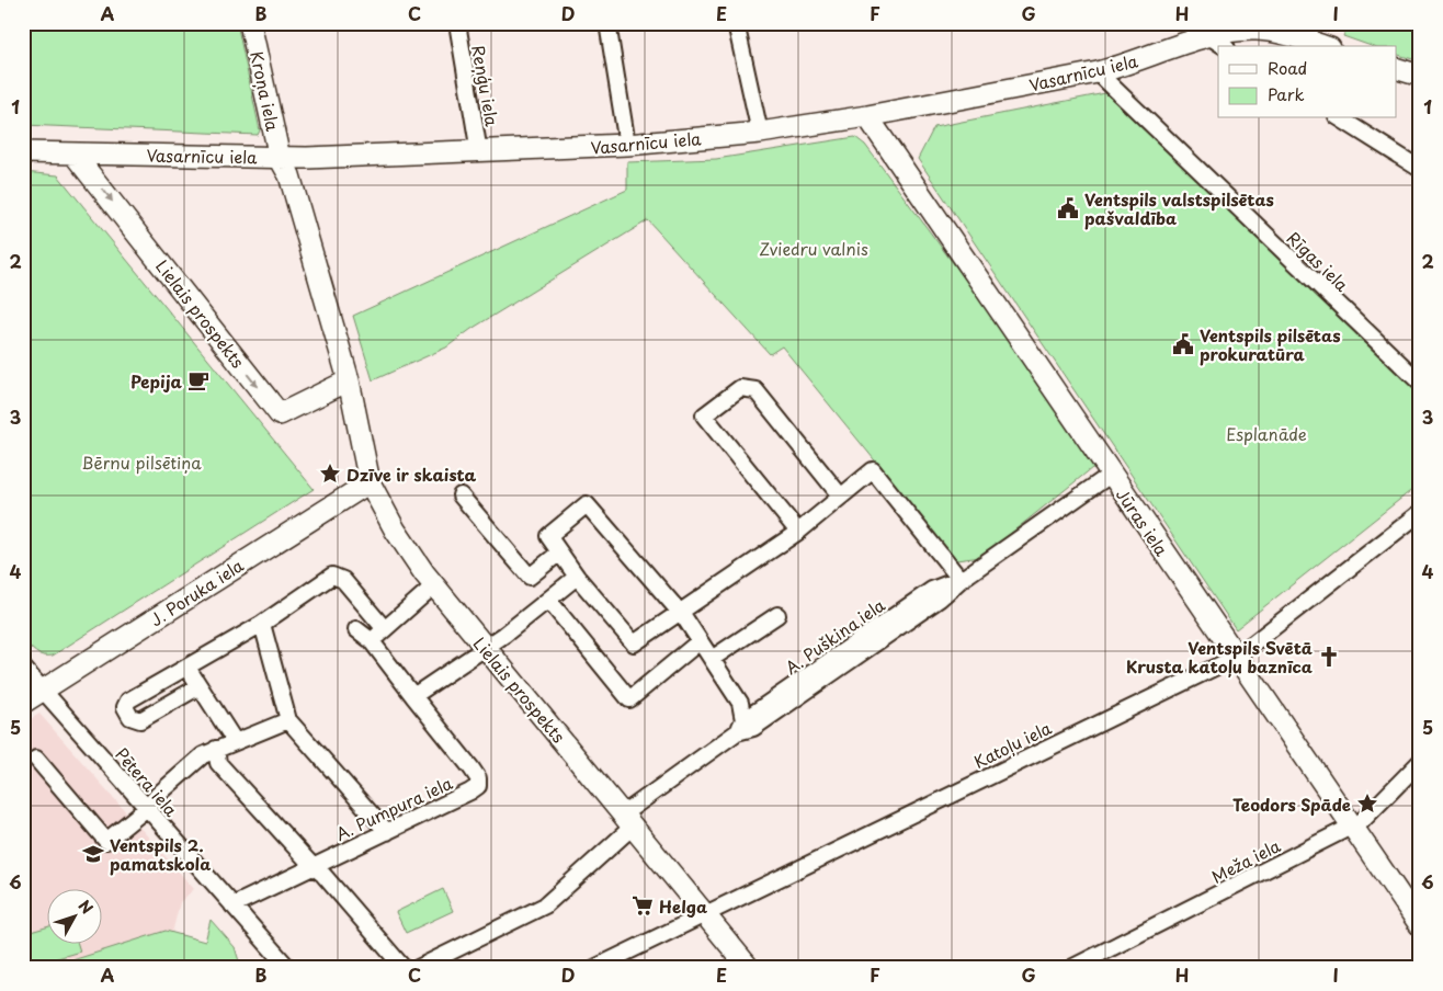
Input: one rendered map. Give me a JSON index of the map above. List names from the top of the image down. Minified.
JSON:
{"streets":{"street":["Vasarnīcu iela","Reņģu iela","Kroņa iela","Rīgas iela","Lielais prospekts","Jūras iela","J. Poruka iela","A. Puškina iela","Katoļu iela","Pētera iela","A. Pumpura iela","Meža iela"]},"crossings":[["Vasarnīcu iela","Reņģu iela"],["Vasarnīcu iela","Kroņa iela"],["Vasarnīcu iela","Rīgas iela"],["Vasarnīcu iela","Lielais prospekts"],["Vasarnīcu iela","Jūras iela"],["Kroņa iela","Lielais prospekts"],["Lielais prospekts","J. Poruka iela"],["Lielais prospekts","A. Puškina iela"],["Lielais prospekts","Katoļu iela"],["Jūras iela","A. Puškina iela"],["Jūras iela","Katoļu iela"],["Jūras iela","Meža iela"],["J. Poruka iela","Pētera iela"],["Pētera iela","A. Pumpura iela"]],"parks":["Zviedru valnis","Esplanāde","Bērnu pilsētiņa"],"places":{"public building":["Ventspils valstspilsētas pašvaldība","Ventspils pilsētas prokuratūra"],"cafe":["Pepija"],"place":["Dzīve ir skaista","Teodors Spāde"],"church":["Ventspils Svētā Krusta katoļu baznīca"],"school or university":["Ventspils 2. pamatskola"],"supermarket":["Helga"]},"legend":["Road","Park"],"north":"top right","grid":{"columns":["A","B","C","D","E","F","G","H","I"],"rows":["1","2","3","4","5","6"]}}
